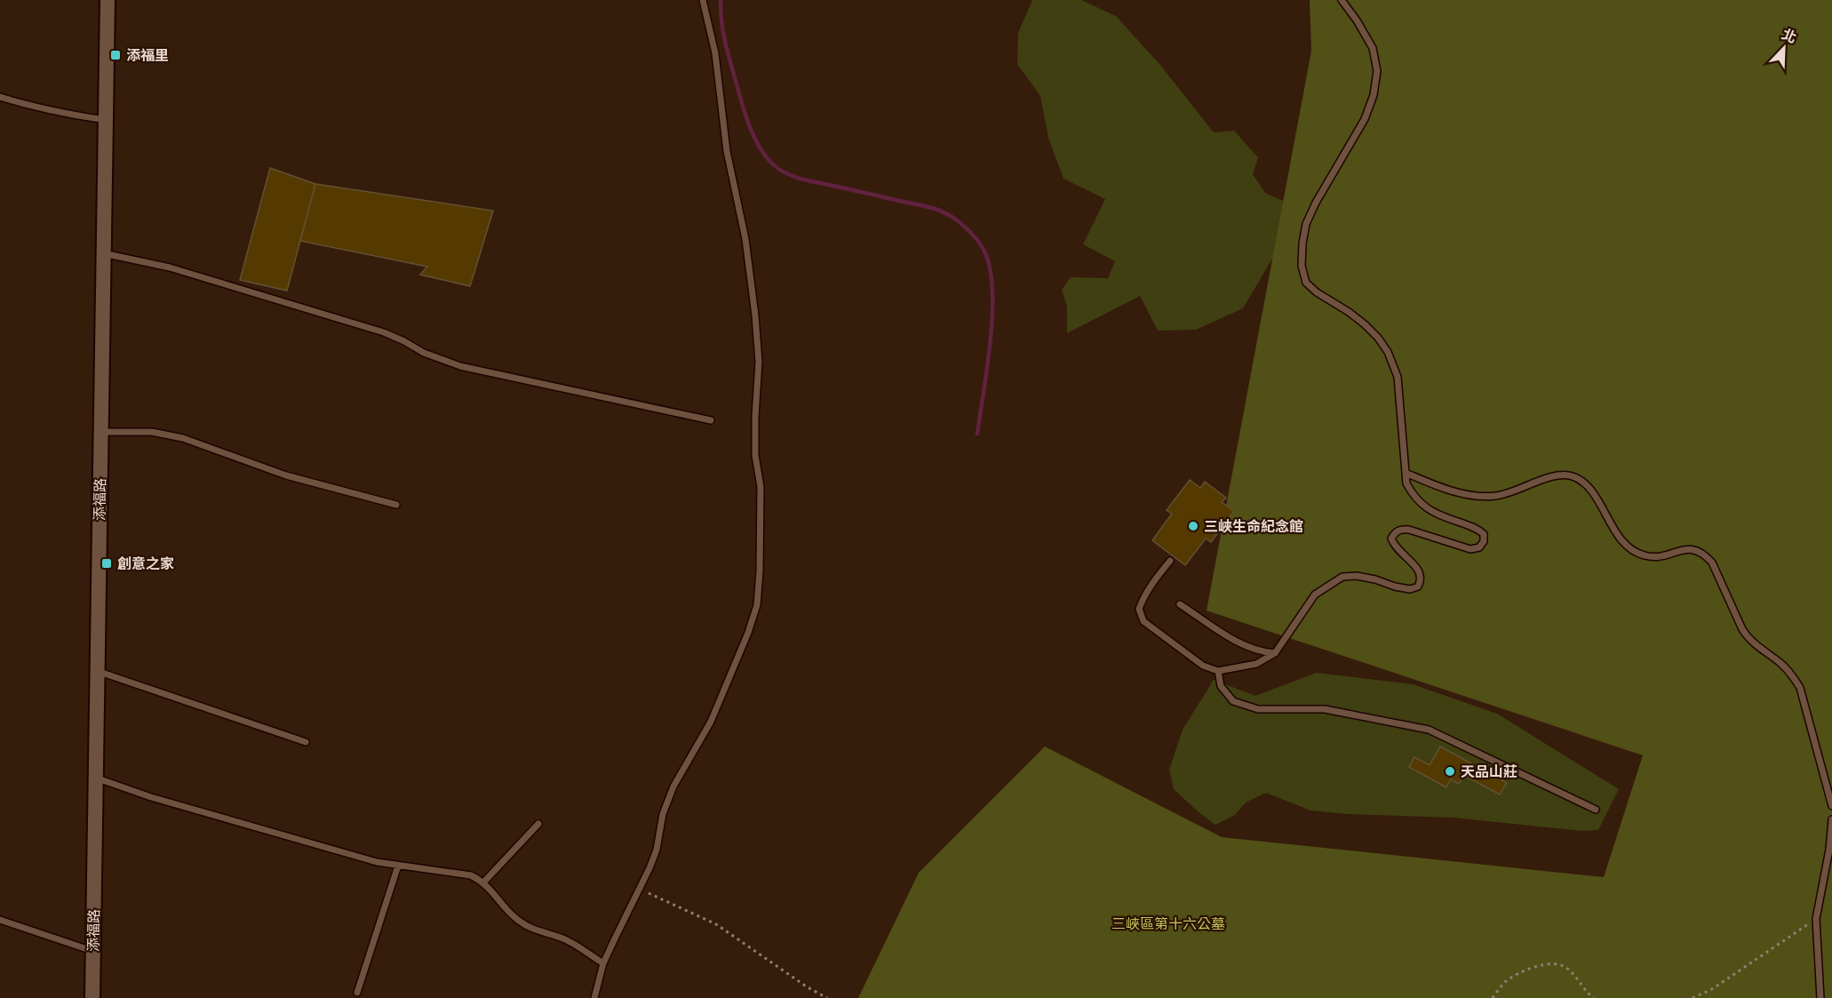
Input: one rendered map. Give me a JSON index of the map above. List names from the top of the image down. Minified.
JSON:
{"streets":{"street":["添福路"]},"parks":["三峽區第十六公墓"],"places":{"transit":["添福里","創意之家"],"other":["三峽生命紀念館","天品山莊"]},"north":"top right"}
